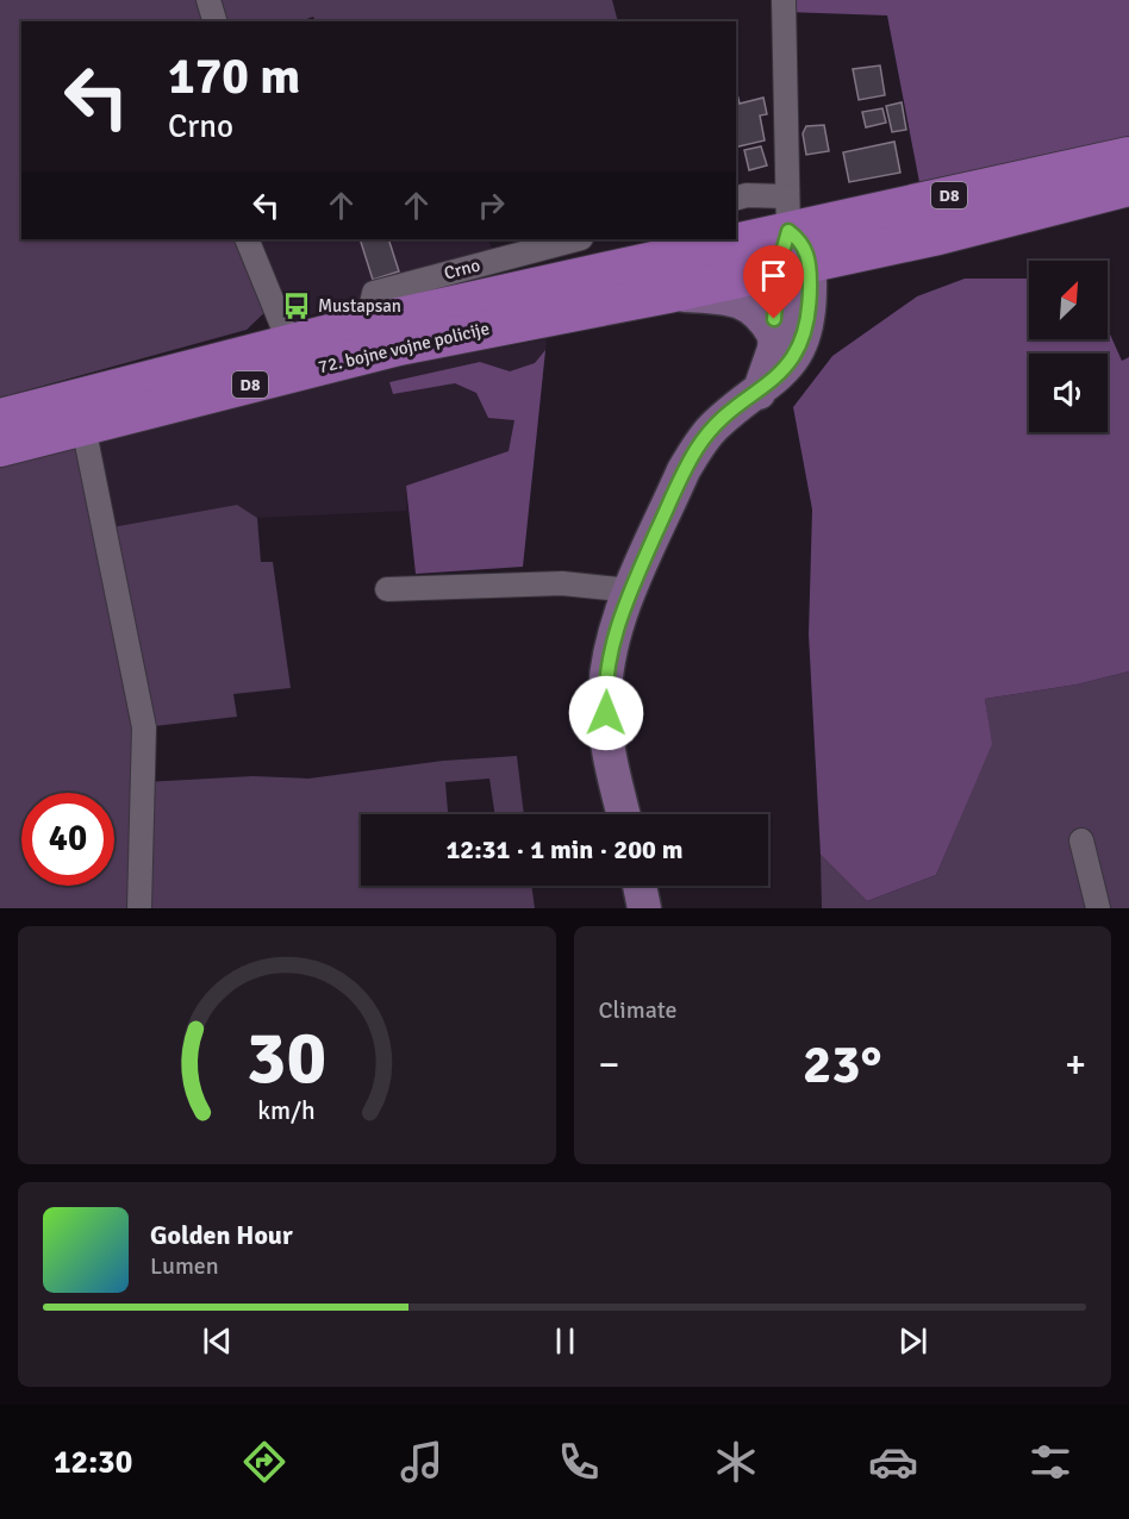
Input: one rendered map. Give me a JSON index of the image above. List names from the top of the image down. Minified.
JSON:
{"streets":{"main road":["D8","72. bojne vojne policije"],"street":["Crno"]},"crossings":[["D8","72. bojne vojne policije"],["Crno","72. bojne vojne policije"]],"places":{"bus stop":["Mustapsan"]},"north":"top right","page":{"turn":["170 m","Crno"],"limit":"40","trip":"12:31 · 1 min · 200 m","tile":"Climate","heat":["−","23°","+"],"song":["Golden Hour","Lumen"],"tabs":"12:30","gauge":["30","km/h"]}}
